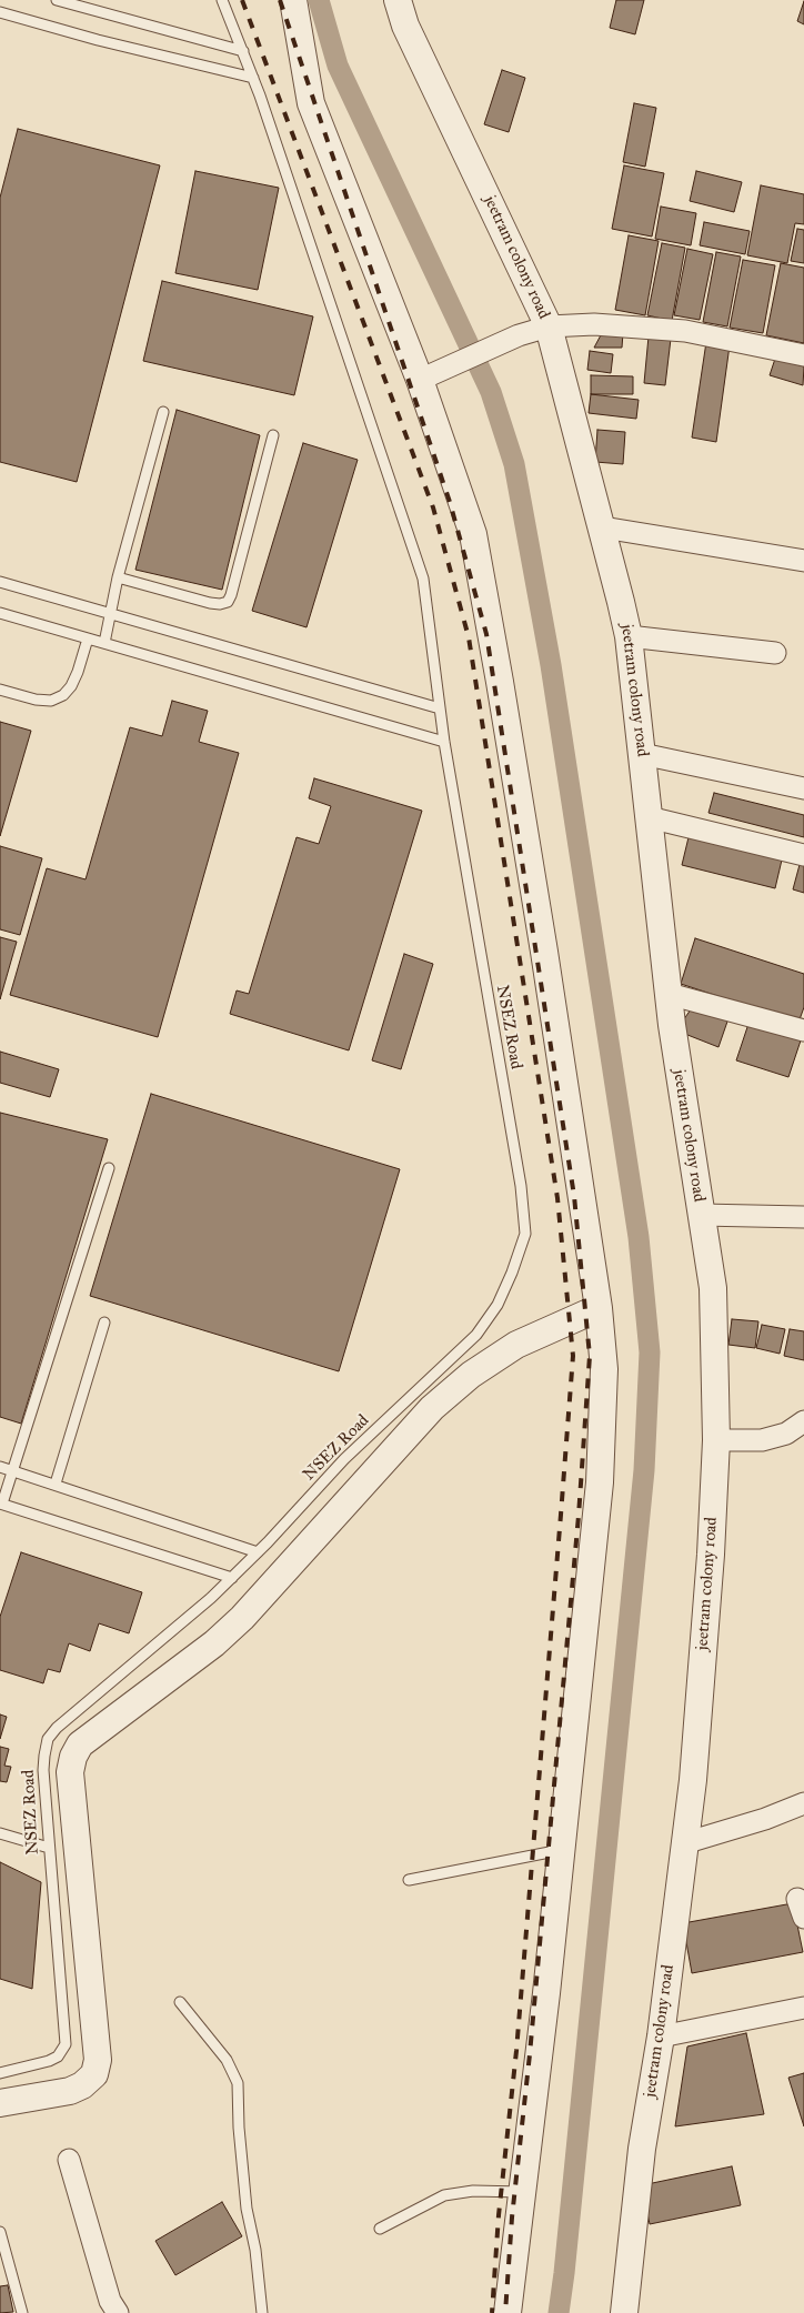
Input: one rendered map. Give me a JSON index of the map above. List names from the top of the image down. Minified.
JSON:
{"streets":{"street":["jeetram colony road"],"lane":["NSEZ Road"]}}
